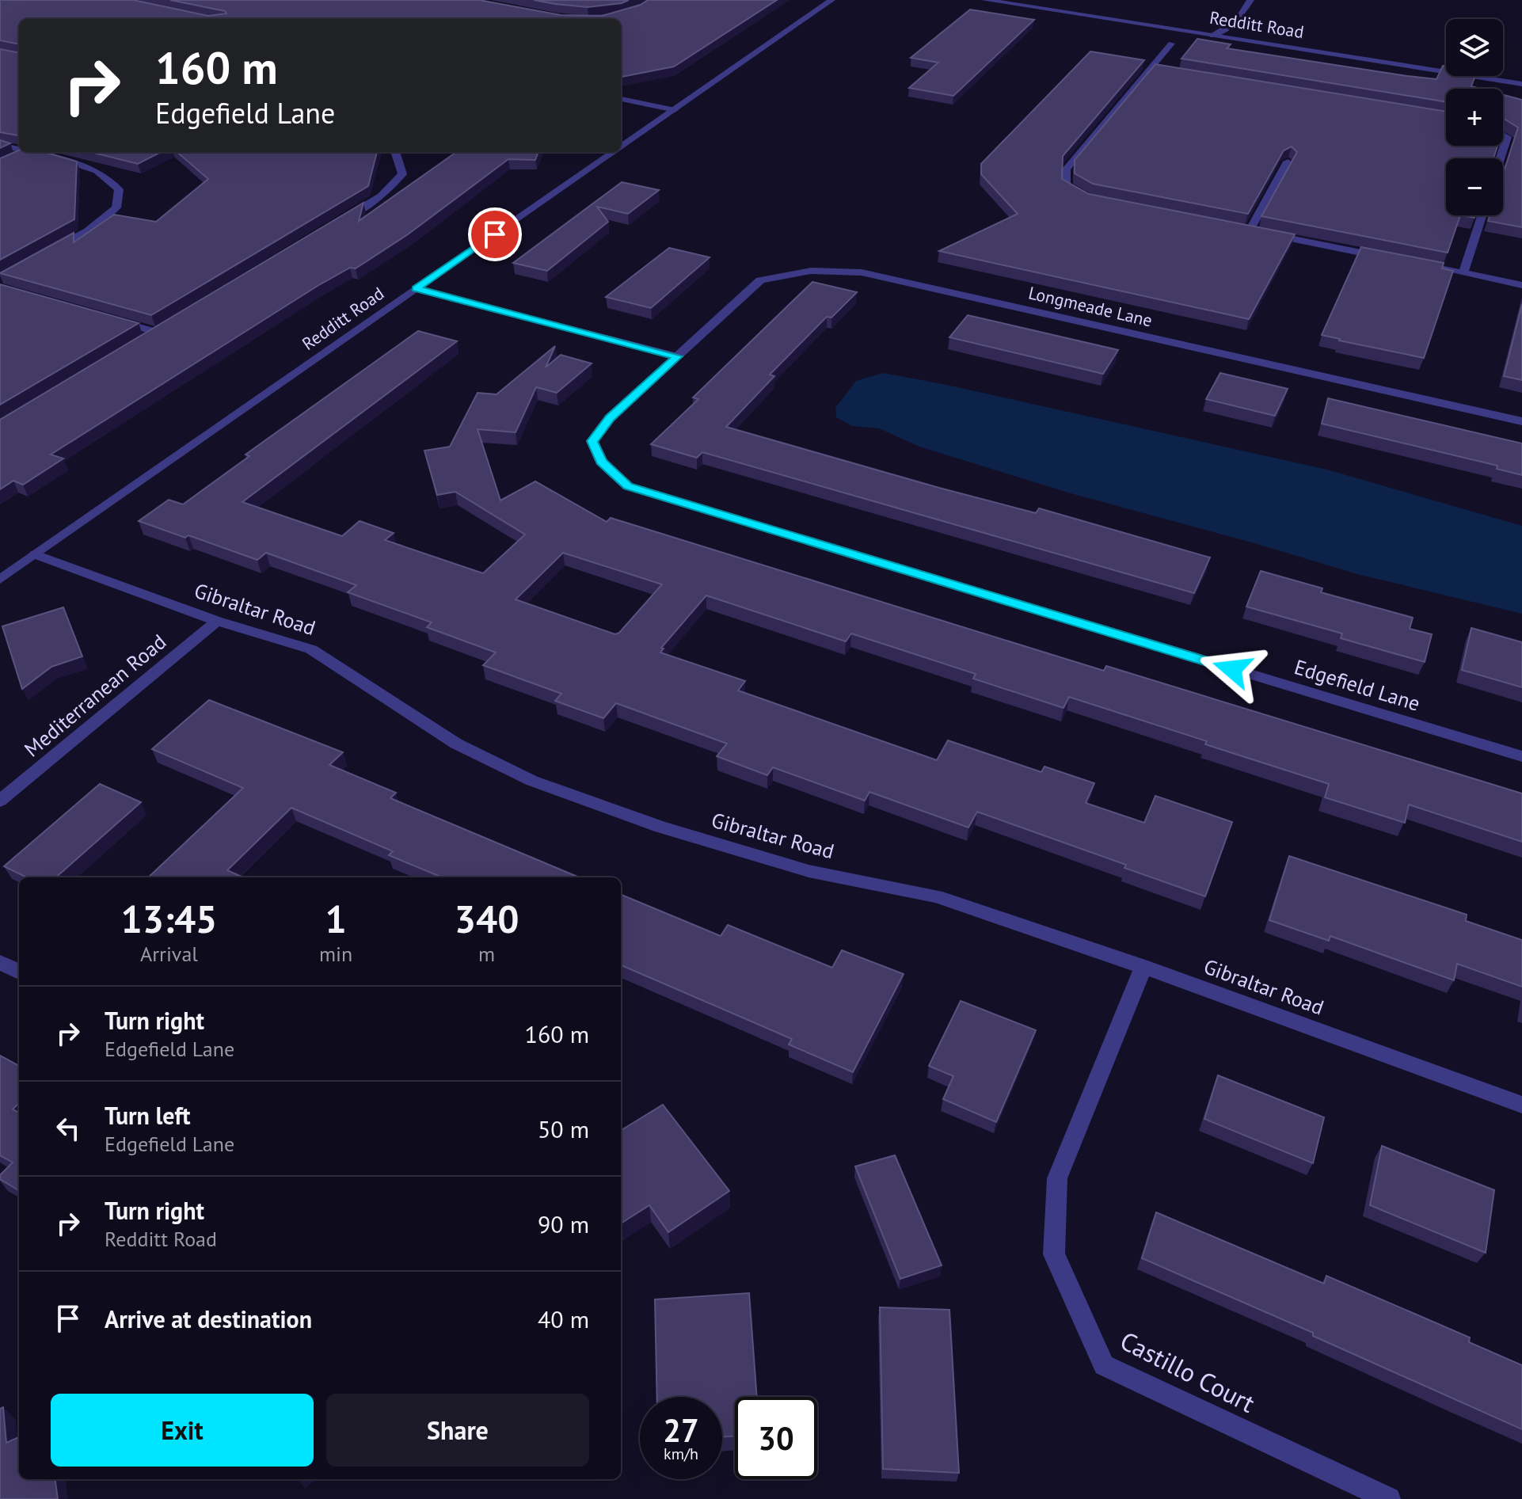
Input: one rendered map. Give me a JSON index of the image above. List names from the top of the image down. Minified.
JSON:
{"streets":{"street":["Redditt Road","Longmeade Lane","Gibraltar Road","Edgefield Lane","Mediterranean Road","Castillo Court"]},"crossings":[["Redditt Road","Gibraltar Road"],["Longmeade Lane","Edgefield Lane"],["Gibraltar Road","Mediterranean Road"],["Gibraltar Road","Castillo Court"]],"page":{"map_buttons":["+","−"],"turn":["160 m","Edgefield Lane"],"eta":["13:45","Arrival","1","min","340","m"],"list":[{"name":"Turn right","note":"Edgefield Lane","value":"160 m"},{"name":"Turn left","note":"Edgefield Lane","value":"50 m"},{"name":"Turn right","note":"Redditt Road","value":"90 m"},{"name":"Arrive at destination","value":"40 m"}],"buttons":["Exit","Share"],"speed":"27 km/h","limit":"30"}}
